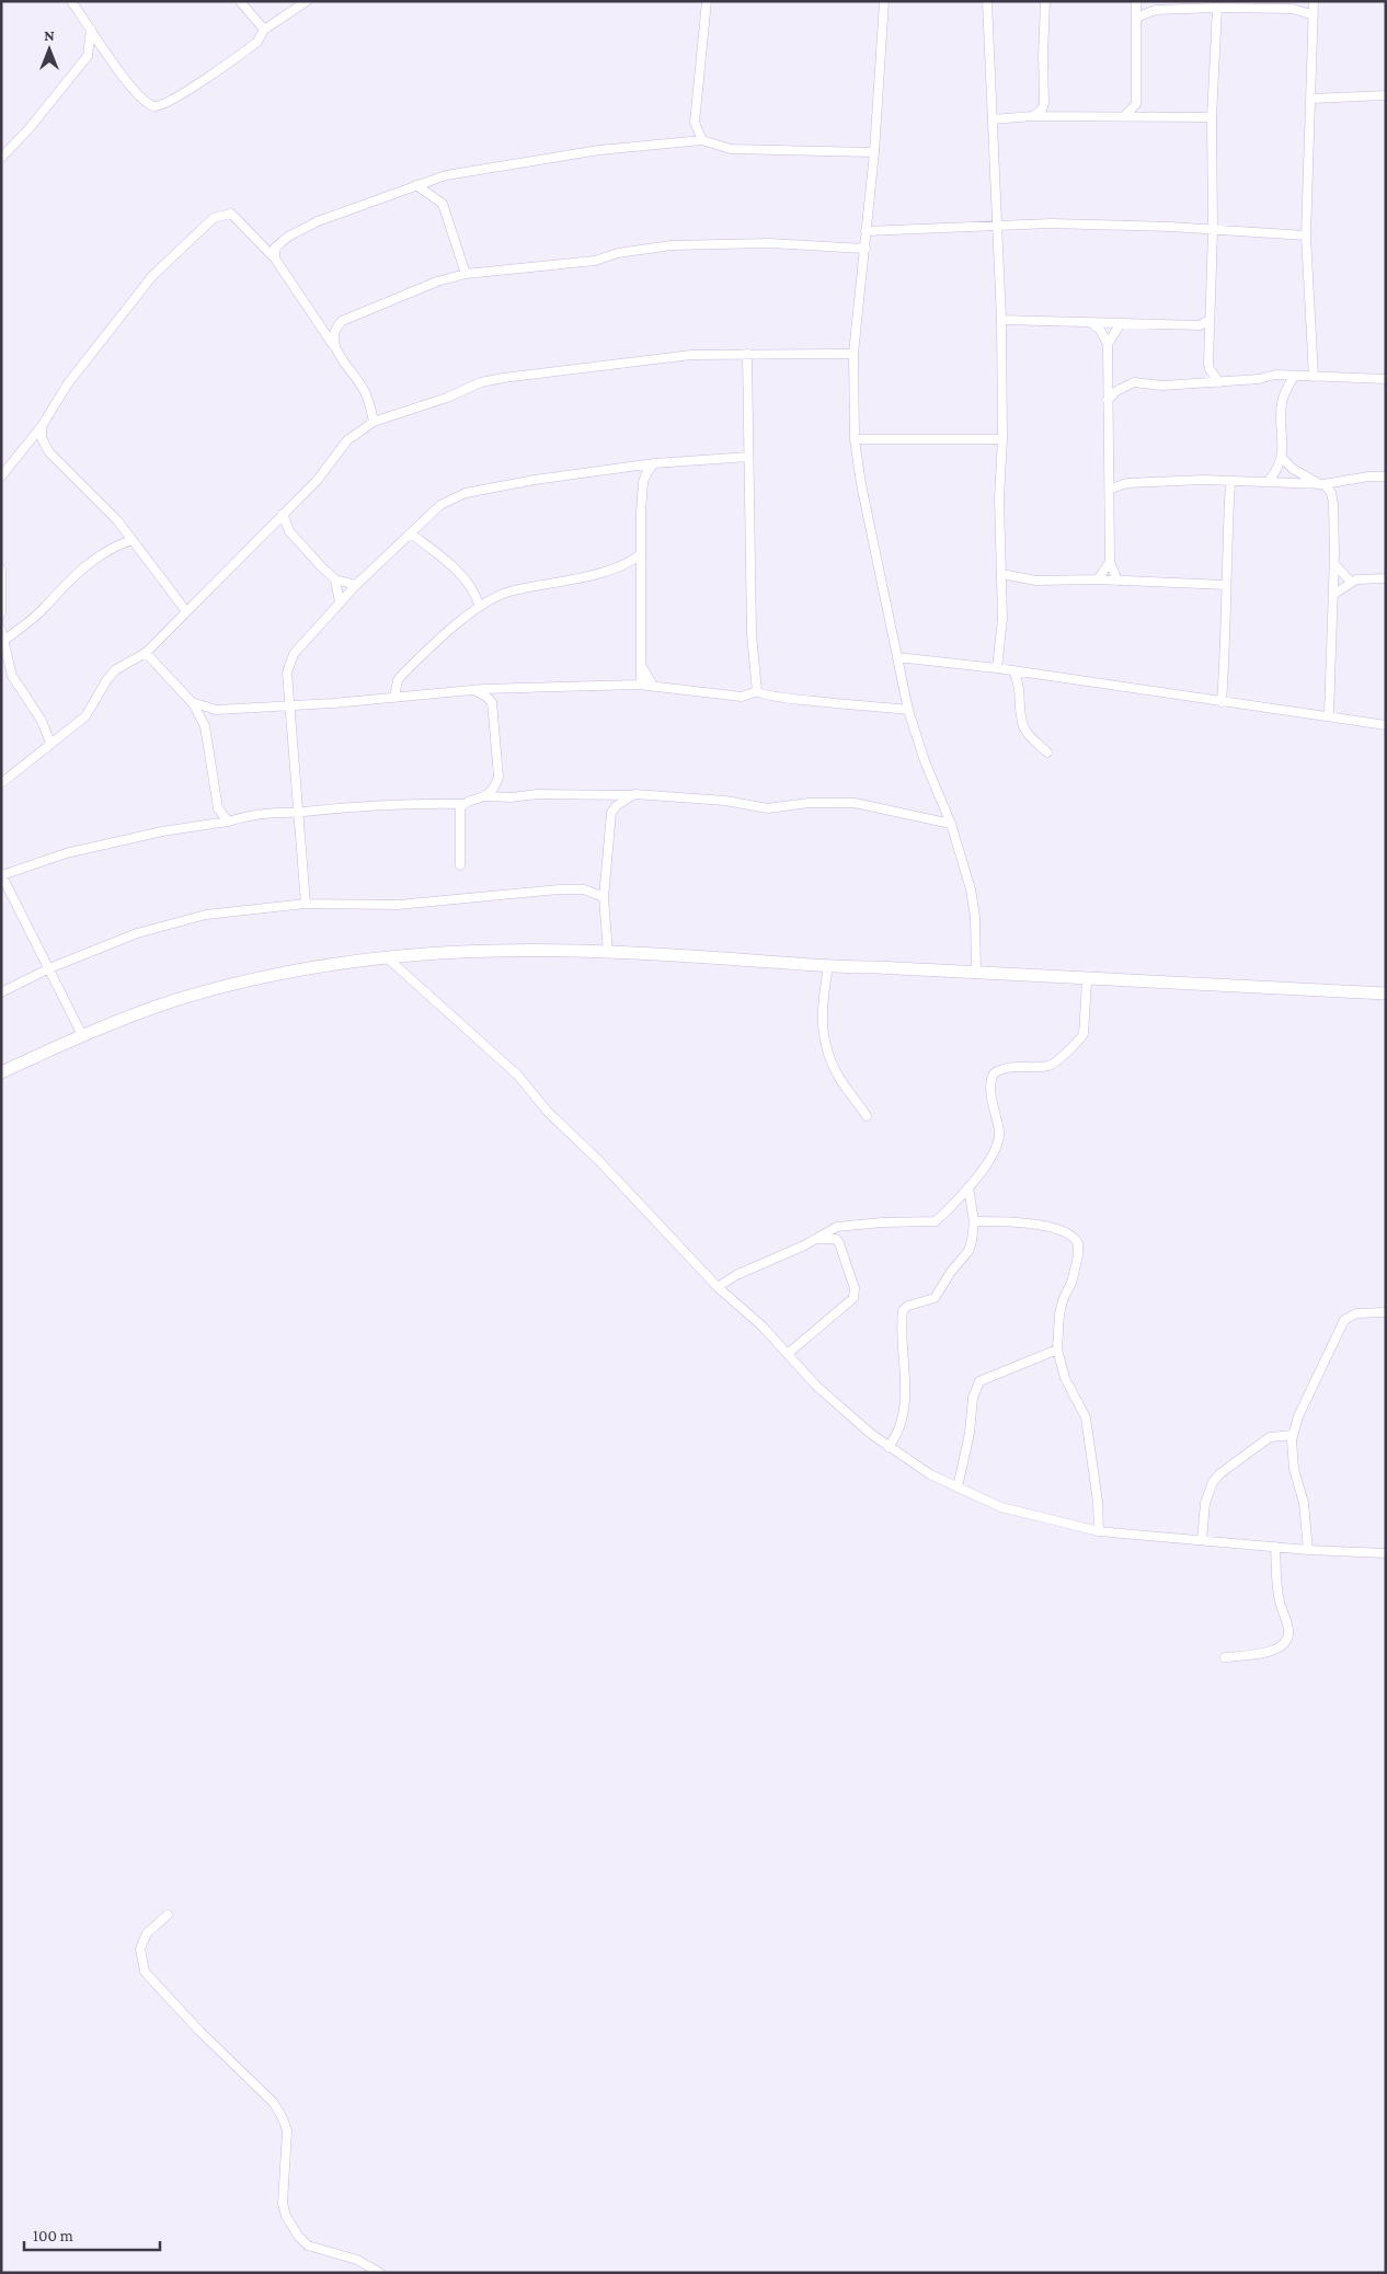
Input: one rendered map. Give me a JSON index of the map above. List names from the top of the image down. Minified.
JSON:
{"scale_bar":"100 m","north":"top"}
